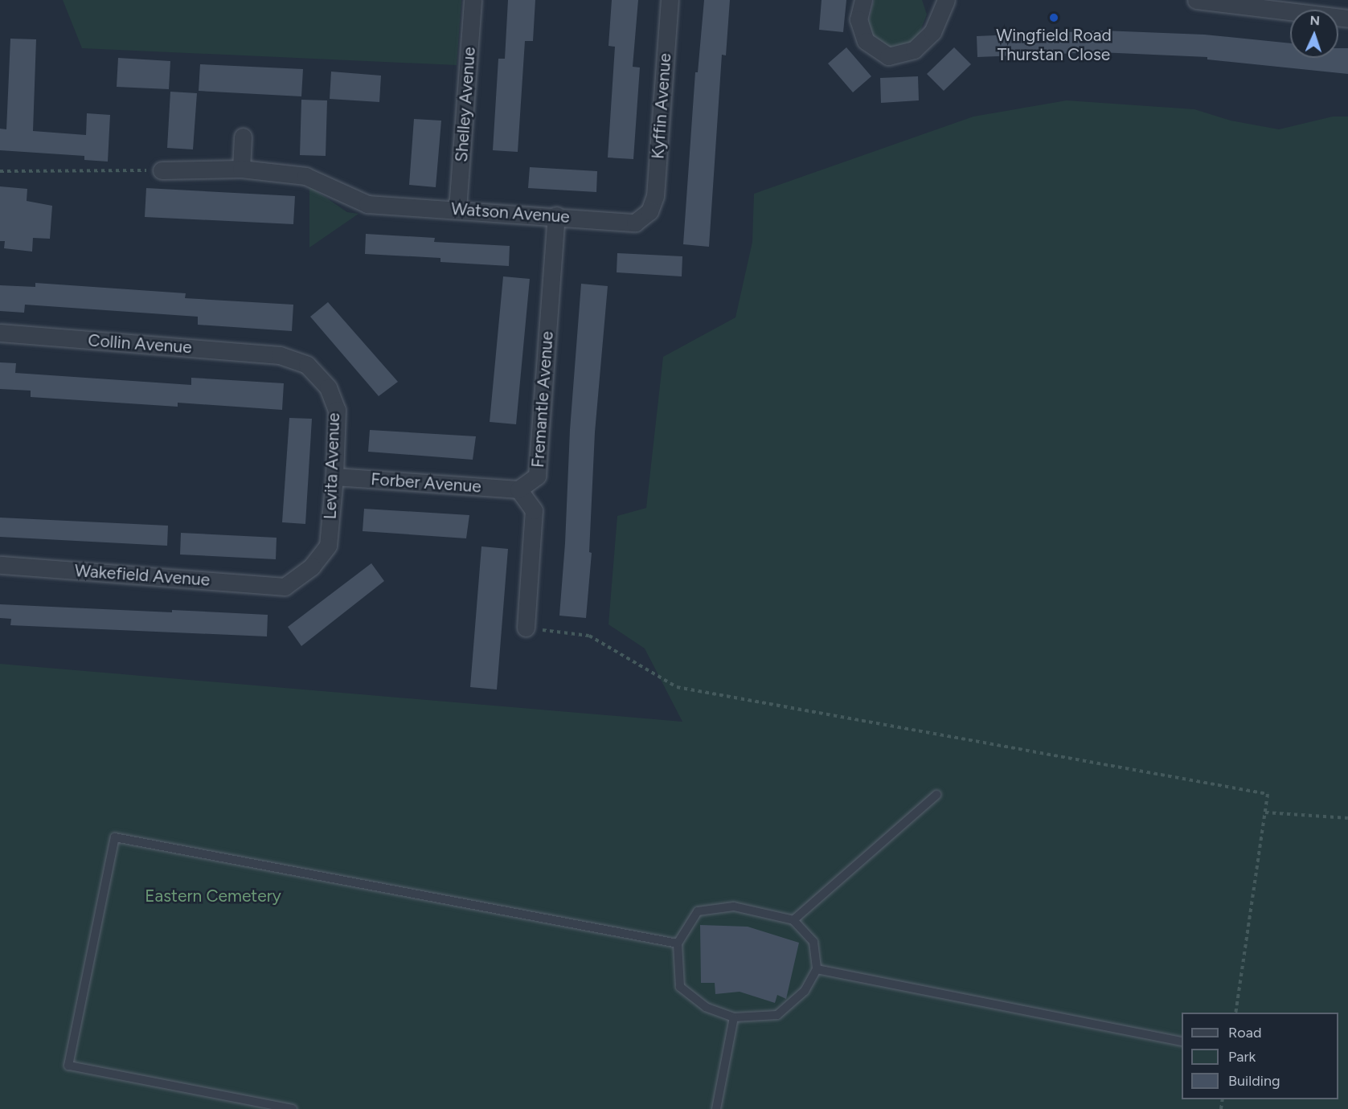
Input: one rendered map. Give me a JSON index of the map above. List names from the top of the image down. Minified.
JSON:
{"streets":{"street":["Shelley Avenue","Kyffin Avenue","Watson Avenue","Collin Avenue","Fremantle Avenue","Levita Avenue","Forber Avenue","Wakefield Avenue"]},"crossings":[["Shelley Avenue","Watson Avenue"],["Kyffin Avenue","Watson Avenue"],["Watson Avenue","Fremantle Avenue"],["Collin Avenue","Levita Avenue"],["Fremantle Avenue","Forber Avenue"],["Levita Avenue","Forber Avenue"],["Levita Avenue","Wakefield Avenue"]],"parks":["Eastern Cemetery"],"places":["Wingfield Road Thurstan Close"],"legend":["Road","Park","Building"],"north":"top"}
